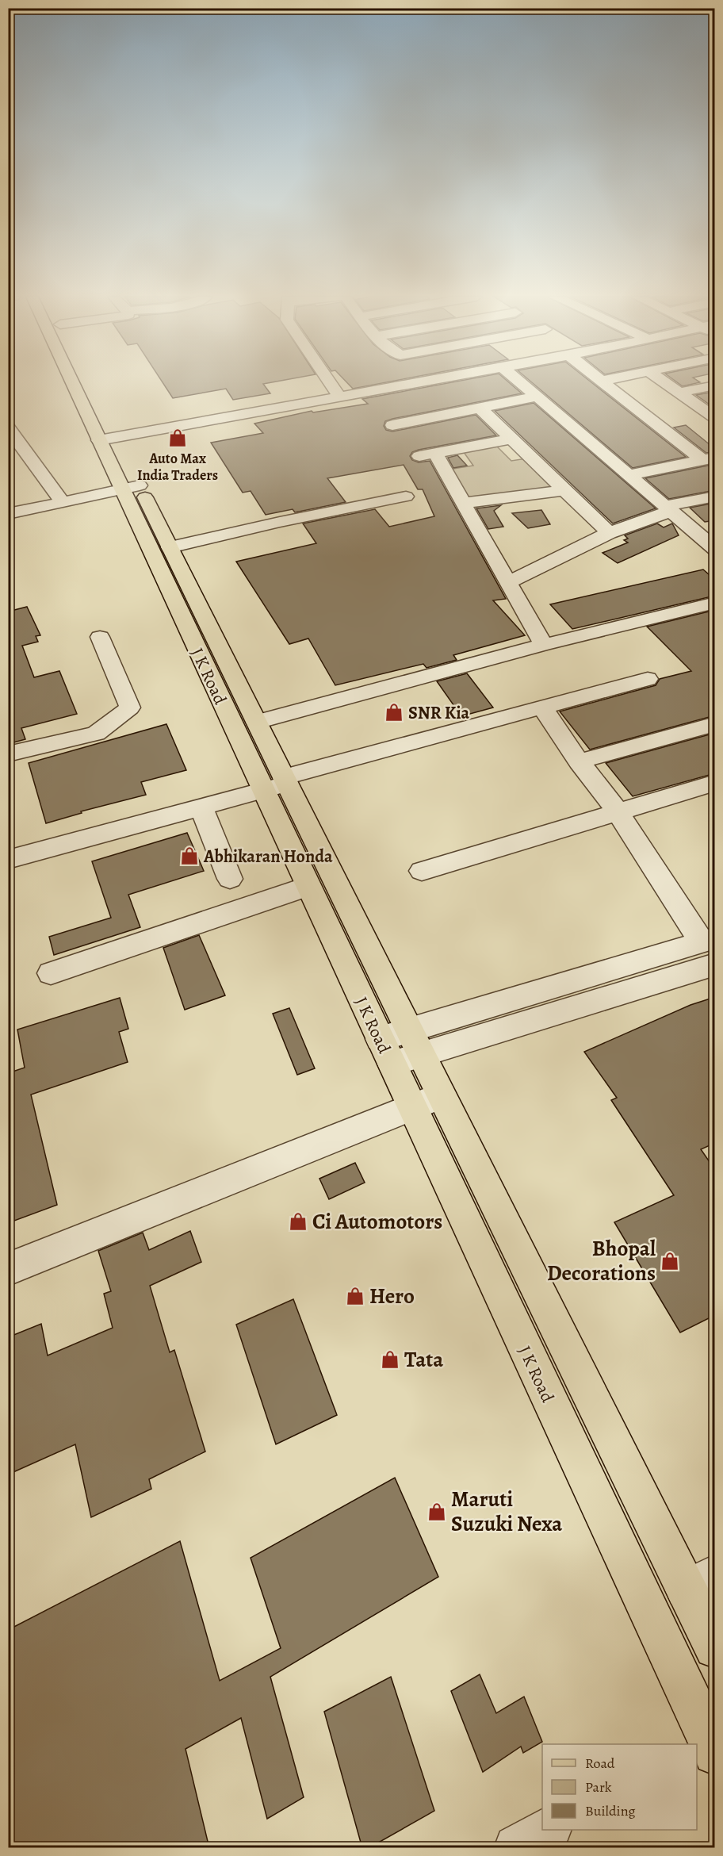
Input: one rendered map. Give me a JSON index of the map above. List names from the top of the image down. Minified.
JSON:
{"streets":{"main road":["J K Road"]},"places":{"shop":["Auto Max India Traders","SNR Kia","Abhikaran Honda","Ci Automotors","Bhopal Decorations","Hero","Tata","Maruti Suzuki Nexa"]},"legend":["Road","Park","Building"]}
